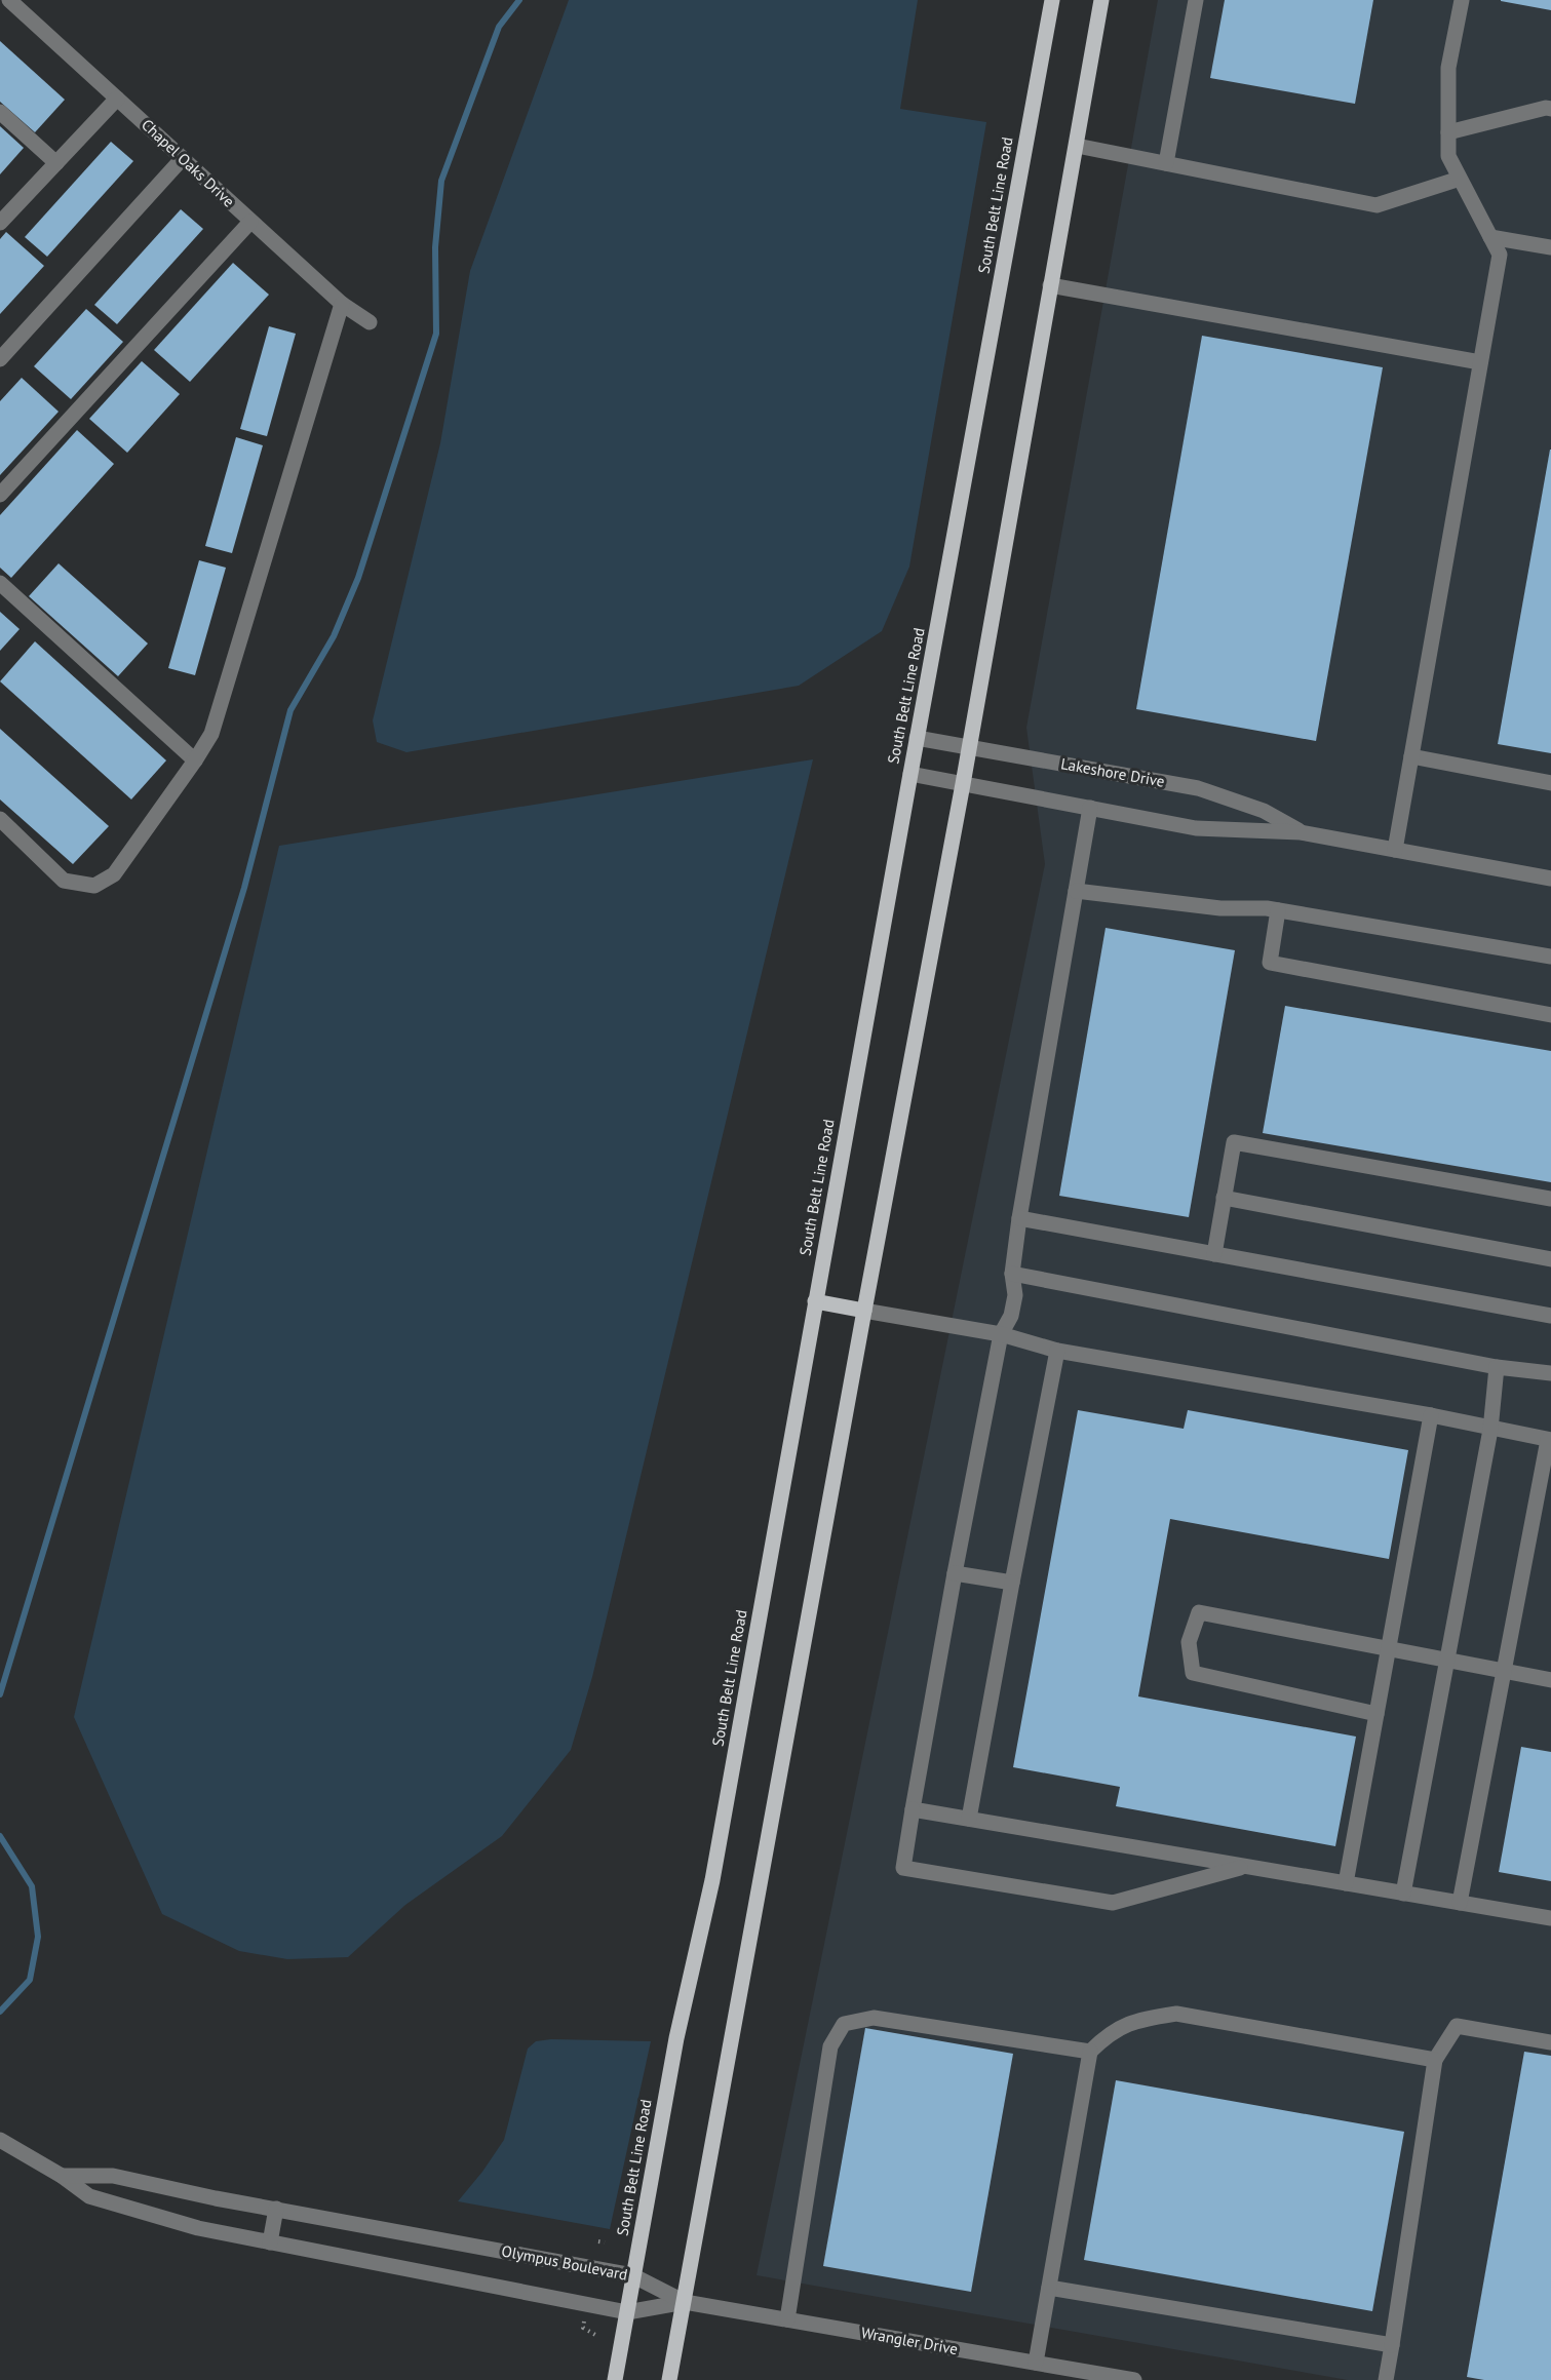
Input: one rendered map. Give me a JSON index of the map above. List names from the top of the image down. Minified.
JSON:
{"streets":{"main road":["South Belt Line Road"],"street":["Chapel Oaks Drive","Lakeshore Drive","Olympus Boulevard","Wrangler Drive"]},"crossings":[["South Belt Line Road","Lakeshore Drive"],["South Belt Line Road","Olympus Boulevard"],["Olympus Boulevard","Wrangler Drive"]]}
